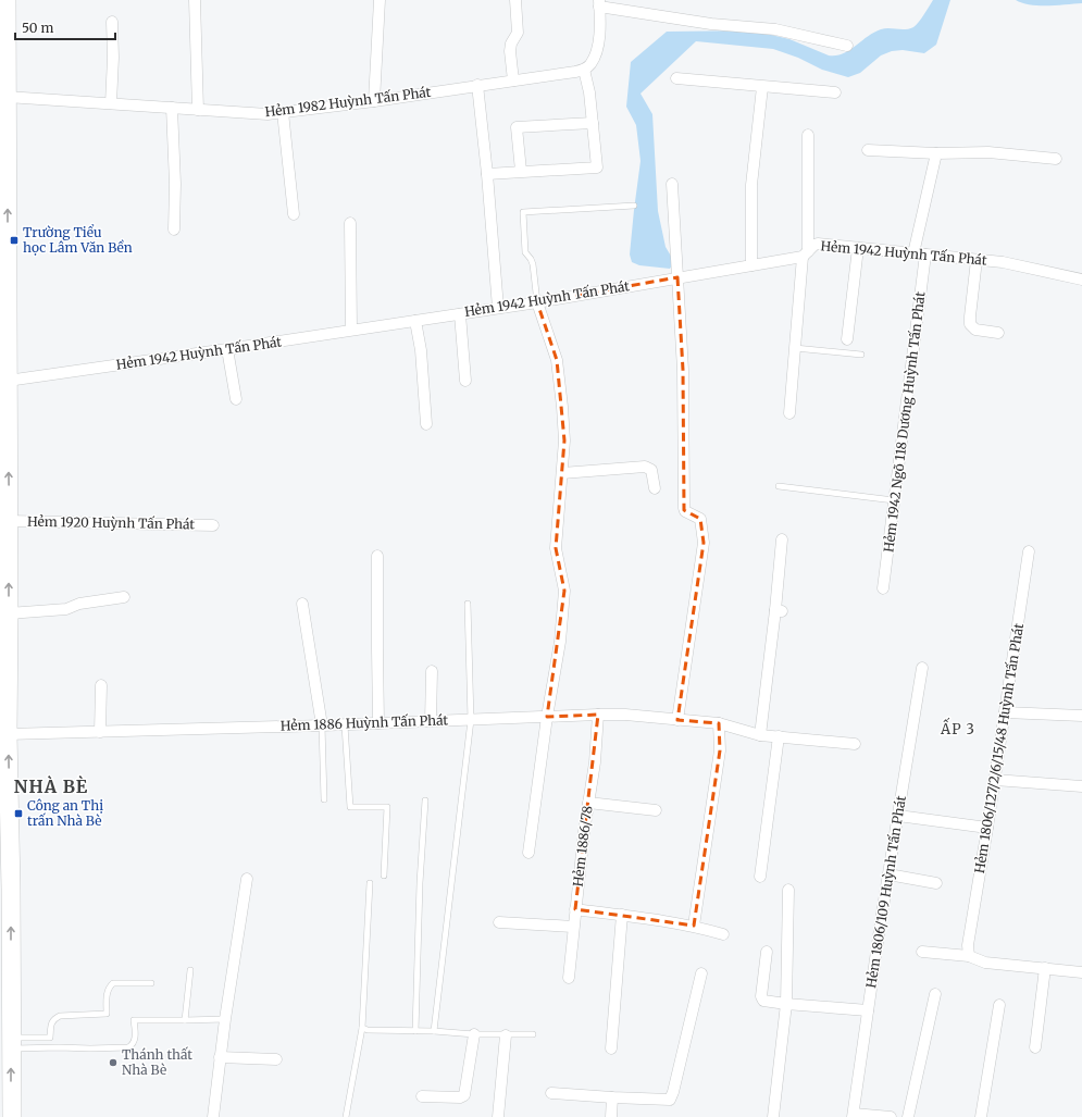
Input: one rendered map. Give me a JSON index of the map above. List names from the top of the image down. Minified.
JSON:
{"streets":{"street":["Hẻm 1982 Huỳnh Tấn Phát","Hẻm 1942 Huỳnh Tấn Phát","Hẻm 1942 Ngõ 118 Dương Huỳnh Tấn Phát","Hẻm 1920 Huỳnh Tấn Phát","Hẻm 1886 Huỳnh Tấn Phát","Hẻm 1806/127/2/6/15/48 Huỳnh Tấn Phát","Hẻm 1886/78","Hẻm 1806/109 Huỳnh Tấn Phát"]},"crossings":[["Hẻm 1942 Huỳnh Tấn Phát","Hẻm 1942 Ngõ 118 Dương Huỳnh Tấn Phát"],["Hẻm 1886 Huỳnh Tấn Phát","Hẻm 1886/78"]],"districts":["ẤP 3","NHÀ BÈ"],"places":{"transit":["Trường Tiểu học Lâm Văn Bền","Công an Thị trấn Nhà Bè"],"other":["Thánh thất Nhà Bè"]},"scale_bar":"50 m"}
